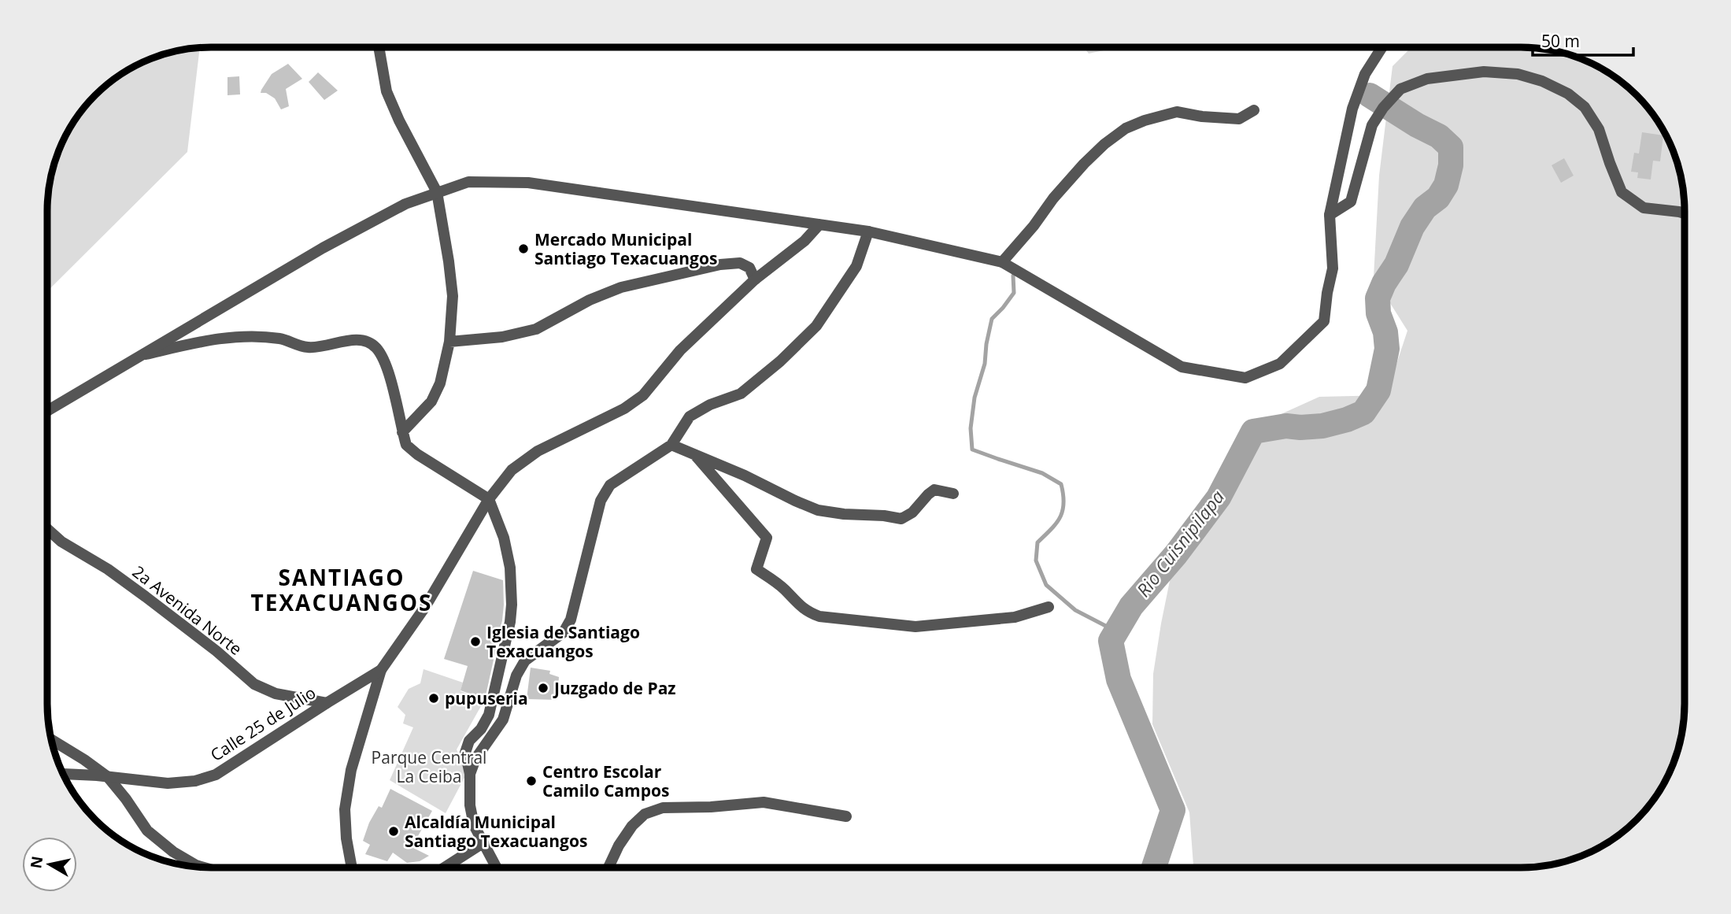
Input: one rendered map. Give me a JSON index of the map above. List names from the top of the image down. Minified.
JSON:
{"streets":{"street":["2a Avenida Norte","Calle 25 de Julio"]},"crossings":[["2a Avenida Norte","Calle 25 de Julio"]],"districts":["SANTIAGO TEXACUANGOS"],"water":["Rio Cuisnipilapa"],"parks":["Parque Central La Ceiba"],"places":["Mercado Municipal Santiago Texacuangos","Iglesia de Santiago Texacuangos","Juzgado de Paz","pupuseria","Centro Escolar Camilo Campos","Alcaldía Municipal Santiago Texacuangos"],"scale_bar":"50 m","north":"left"}
